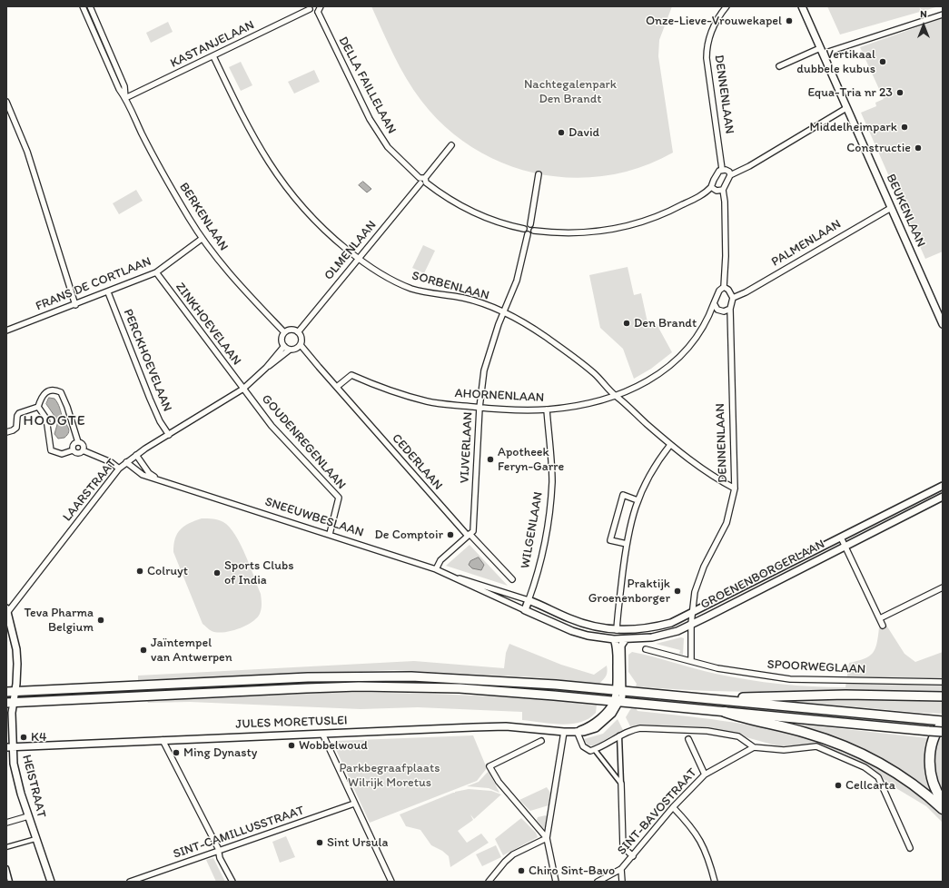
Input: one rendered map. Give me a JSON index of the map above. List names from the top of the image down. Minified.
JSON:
{"streets":{"street":["KASTANJELAAN","DELLA FAILLELAAN","DENNENLAAN","BEUKENLAAN","BERKENLAAN","PALMENLAAN","OLMENLAAN","FRANS DE CORTLAAN","SORBENLAAN","ZINKHOEVELAAN","PERCKHOEVELAAN","AHORNENLAAN","GOUDENREGENLAAN","VIJVERLAAN","CEDERLAAN","LAARSTRAAT","SNEEUWBESLAAN","WILGENLAAN","GROENENBORGERLAAN","SPOORWEGLAAN","JULES MORETUSLEI","HEISTRAAT","SINT-BAVOSTRAAT","SINT-CAMILLUSSTRAAT"]},"crossings":[["KASTANJELAAN","BERKENLAAN"],["KASTANJELAAN","SORBENLAAN"],["DELLA FAILLELAAN","OLMENLAAN"],["DELLA FAILLELAAN","VIJVERLAAN"],["DENNENLAAN","PALMENLAAN"],["DENNENLAAN","SORBENLAAN"],["DENNENLAAN","AHORNENLAAN"],["DENNENLAAN","GROENENBORGERLAAN"],["BEUKENLAAN","PALMENLAAN"],["BERKENLAAN","OLMENLAAN"],["BERKENLAAN","FRANS DE CORTLAAN"],["BERKENLAAN","CEDERLAAN"],["BERKENLAAN","LAARSTRAAT"],["PALMENLAAN","AHORNENLAAN"],["OLMENLAAN","SORBENLAAN"],["OLMENLAAN","CEDERLAAN"],["OLMENLAAN","LAARSTRAAT"],["FRANS DE CORTLAAN","ZINKHOEVELAAN"],["FRANS DE CORTLAAN","PERCKHOEVELAAN"],["SORBENLAAN","AHORNENLAAN"],["SORBENLAAN","VIJVERLAAN"],["ZINKHOEVELAAN","GOUDENREGENLAAN"],["ZINKHOEVELAAN","LAARSTRAAT"],["PERCKHOEVELAAN","LAARSTRAAT"],["AHORNENLAAN","VIJVERLAAN"],["AHORNENLAAN","CEDERLAAN"],["AHORNENLAAN","WILGENLAAN"],["GOUDENREGENLAAN","LAARSTRAAT"],["GOUDENREGENLAAN","SNEEUWBESLAAN"],["VIJVERLAAN","CEDERLAAN"],["CEDERLAAN","LAARSTRAAT"],["LAARSTRAAT","SNEEUWBESLAAN"],["LAARSTRAAT","HEISTRAAT"],["SNEEUWBESLAAN","WILGENLAAN"],["SNEEUWBESLAAN","GROENENBORGERLAAN"],["WILGENLAAN","GROENENBORGERLAAN"],["GROENENBORGERLAAN","JULES MORETUSLEI"],["JULES MORETUSLEI","HEISTRAAT"]],"districts":["HOOGTE"],"parks":["Nachtegalenpark Den Brandt","Parkbegraafplaats Wilrijk Moretus"],"places":["Onze-Lieve-Vrouwekapel","Vertikaal dubbele kubus","Equa-Tria nr 23","Middelheimpark","David","Constructie","Den Brandt","Apotheek Feryn-Garre","De Comptoir","Colruyt","Sports Clubs of India","Praktijk Groenenborger","Teva Pharma Belgium","Jaïntempel van Antwerpen","K4","Wobbelwoud","Ming Dynasty","Cellcarta","Sint Ursula","Chiro Sint-Bavo"],"north":"top"}
